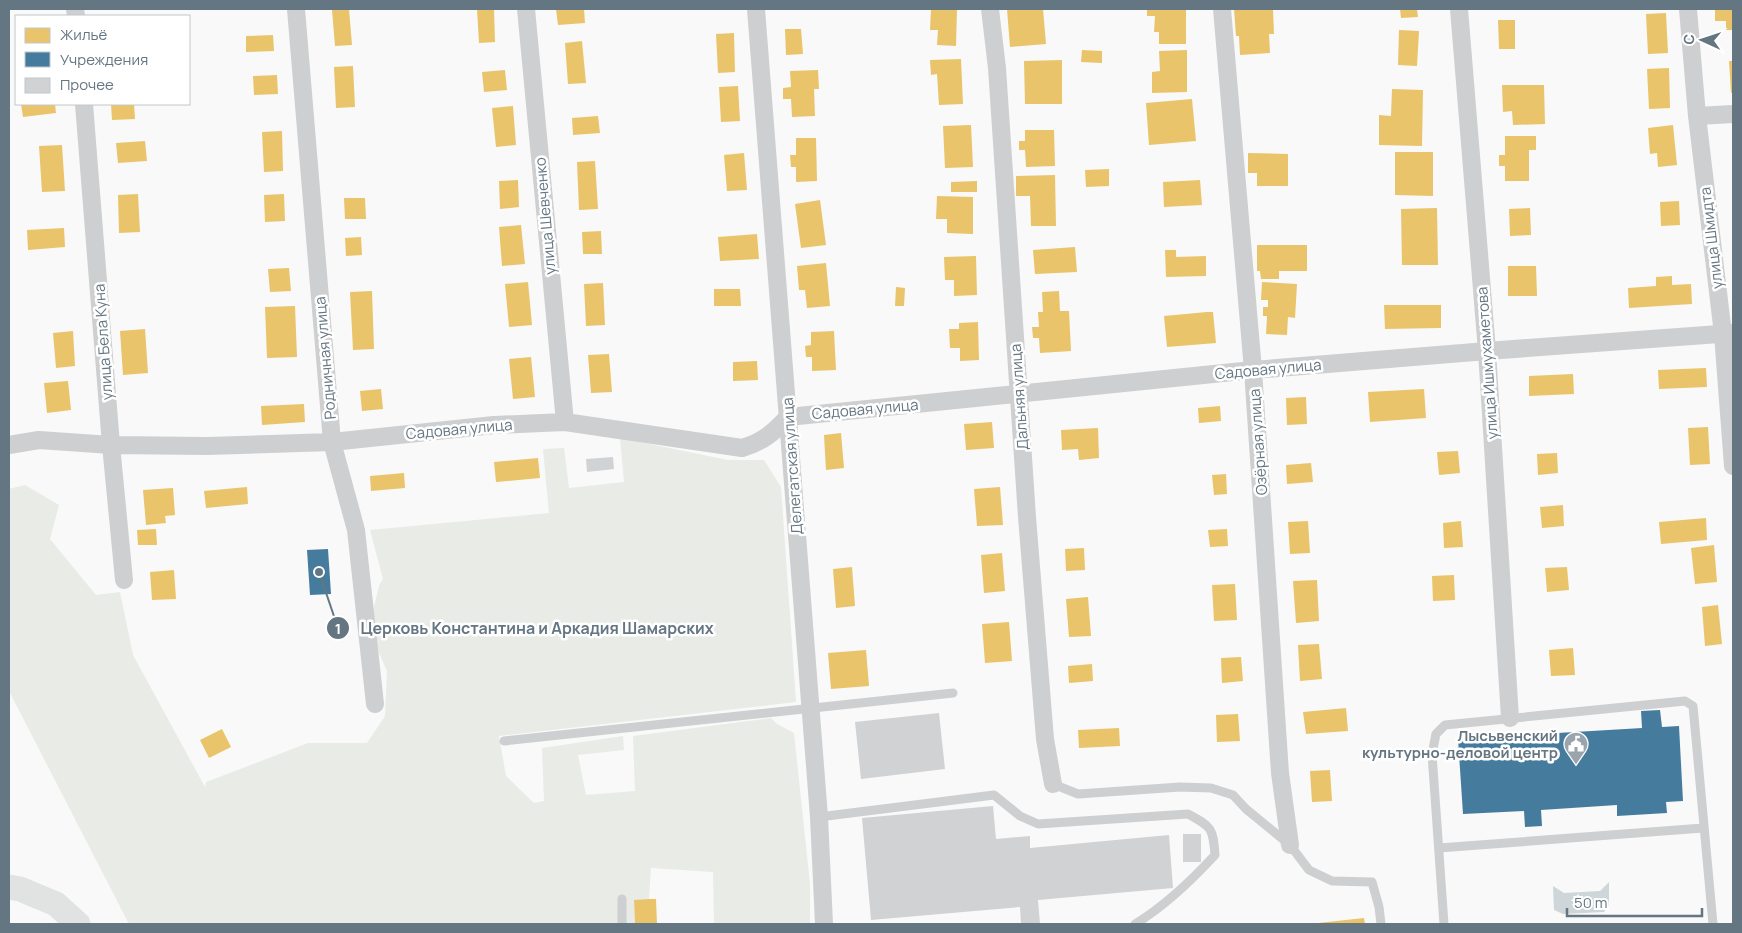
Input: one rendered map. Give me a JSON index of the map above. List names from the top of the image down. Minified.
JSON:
{"streets":{"street":["улица Шевченко","улица Шмидта","улица Бела Куна","Родничная улица","улица Ишмухаметова","Садовая улица","Дальняя улица","Озёрная улица","Делегатская улица"]},"crossings":[["улица Шевченко","Садовая улица"],["улица Шмидта","Садовая улица"],["улица Бела Куна","Садовая улица"],["Родничная улица","Садовая улица"],["улица Ишмухаметова","Садовая улица"],["Садовая улица","Дальняя улица"],["Садовая улица","Озёрная улица"],["Садовая улица","Делегатская улица"]],"places":{"other":["Церковь Константина и Аркадия Шамарских"],"public building":["Лысьвенский культурно-деловой центр"]},"legend":["Жильё","Учреждения","Прочее"],"scale_bar":"50 m","north":"left"}
